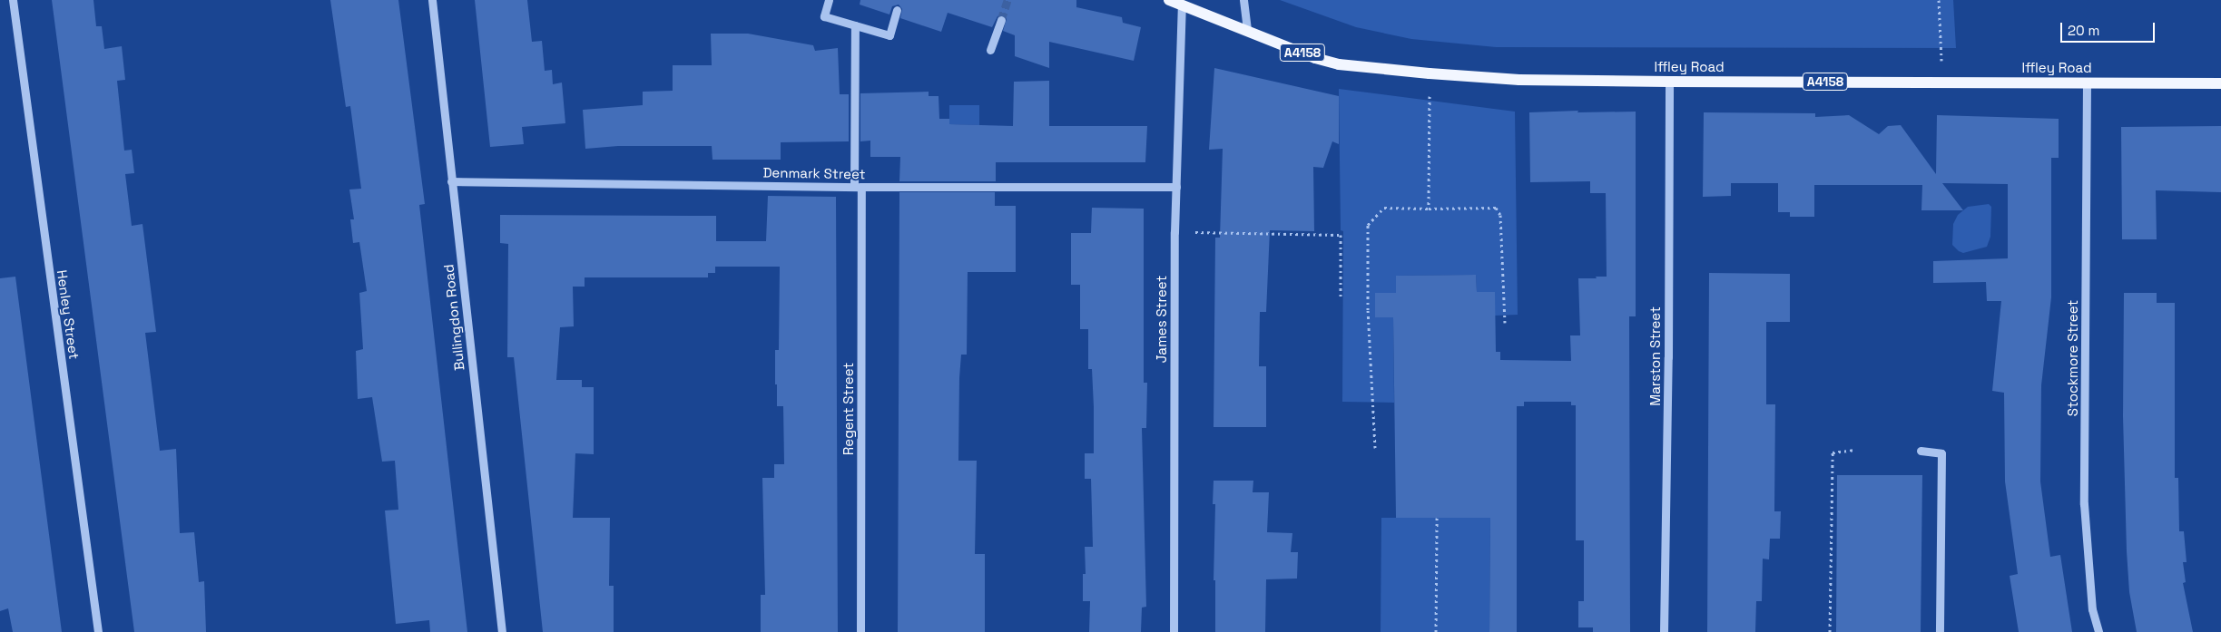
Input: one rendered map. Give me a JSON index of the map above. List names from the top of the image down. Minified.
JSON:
{"streets":{"main road":["A4158","Iffley Road"],"street":["Denmark Street","Henley Street","Bullingdon Road","James Street","Marston Street","Stockmore Street","Regent Street"]},"crossings":[["Iffley Road","James Street"],["Iffley Road","Marston Street"],["Iffley Road","Stockmore Street"],["Denmark Street","Bullingdon Road"],["Denmark Street","James Street"],["Denmark Street","Regent Street"]],"scale_bar":"20 m"}
